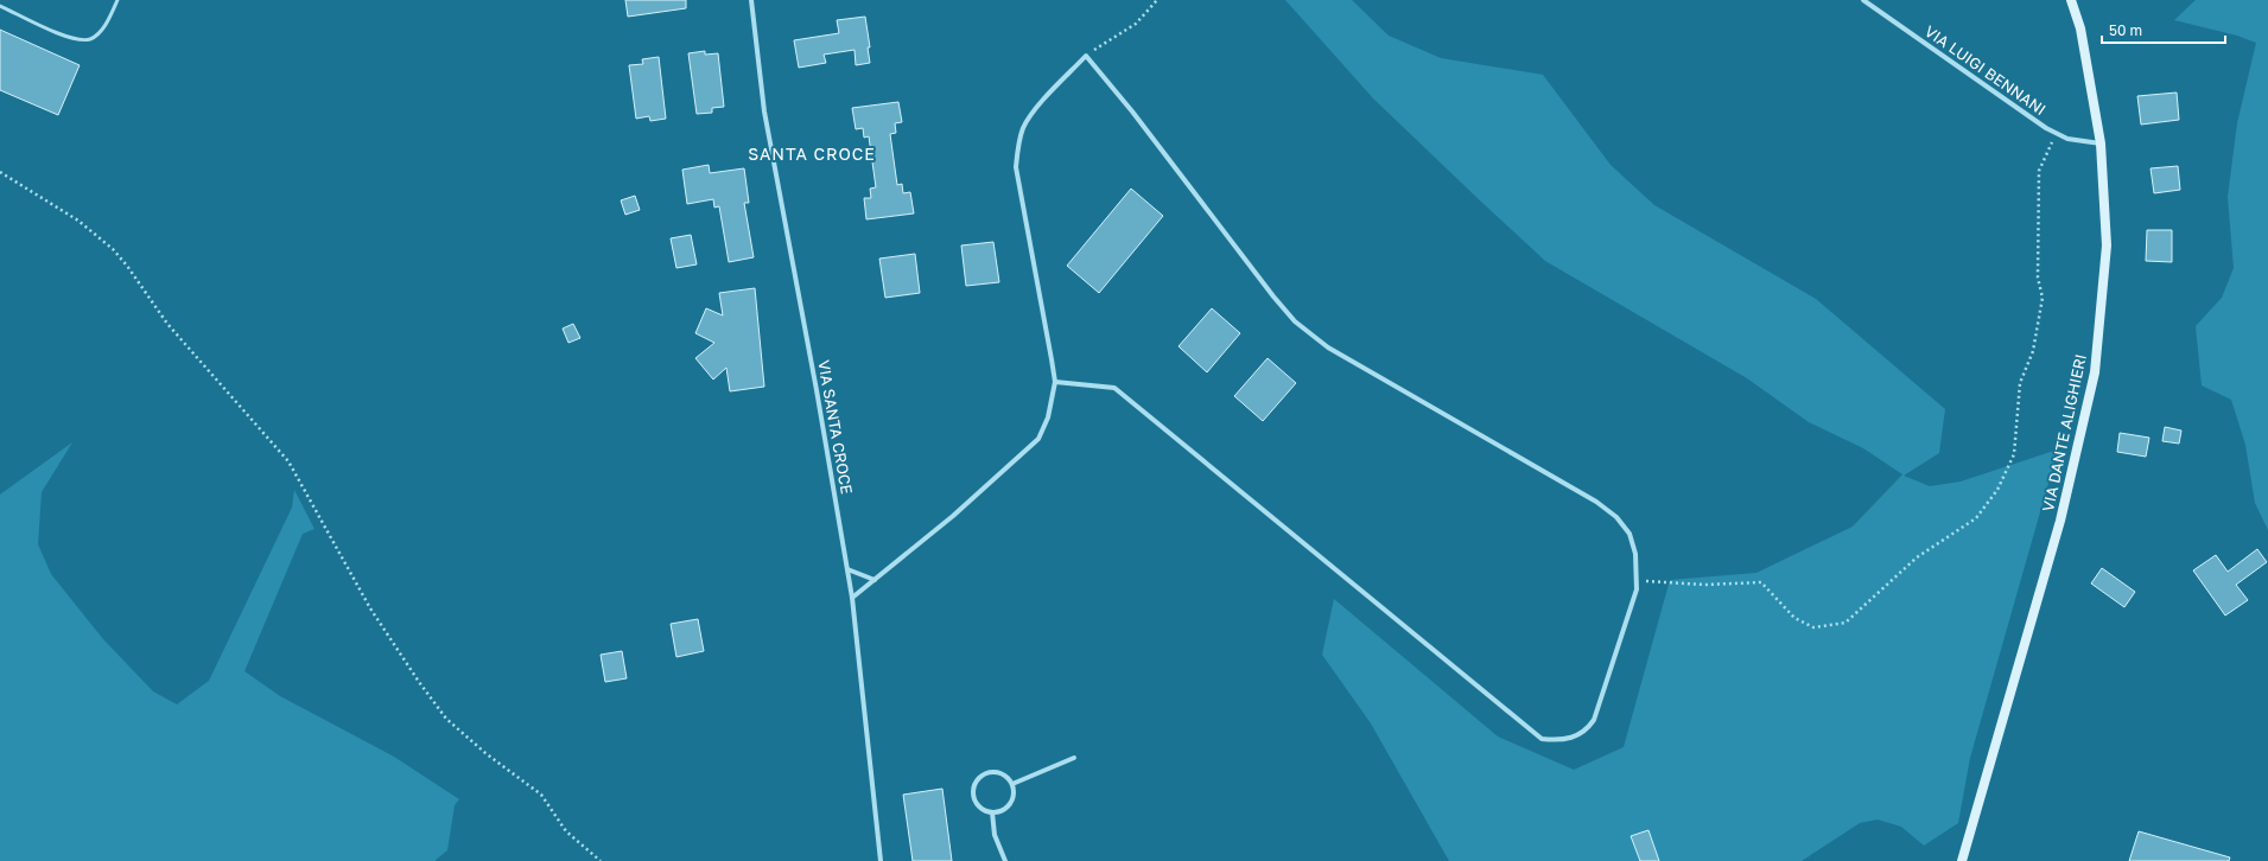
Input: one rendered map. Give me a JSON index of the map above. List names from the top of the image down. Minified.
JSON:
{"streets":{"main road":["VIA DANTE ALIGHIERI"],"street":["VIA LUIGI BENNANI","VIA SANTA CROCE"]},"crossings":[["VIA LUIGI BENNANI","VIA DANTE ALIGHIERI"]],"districts":["SANTA CROCE"],"scale_bar":"50 m"}
